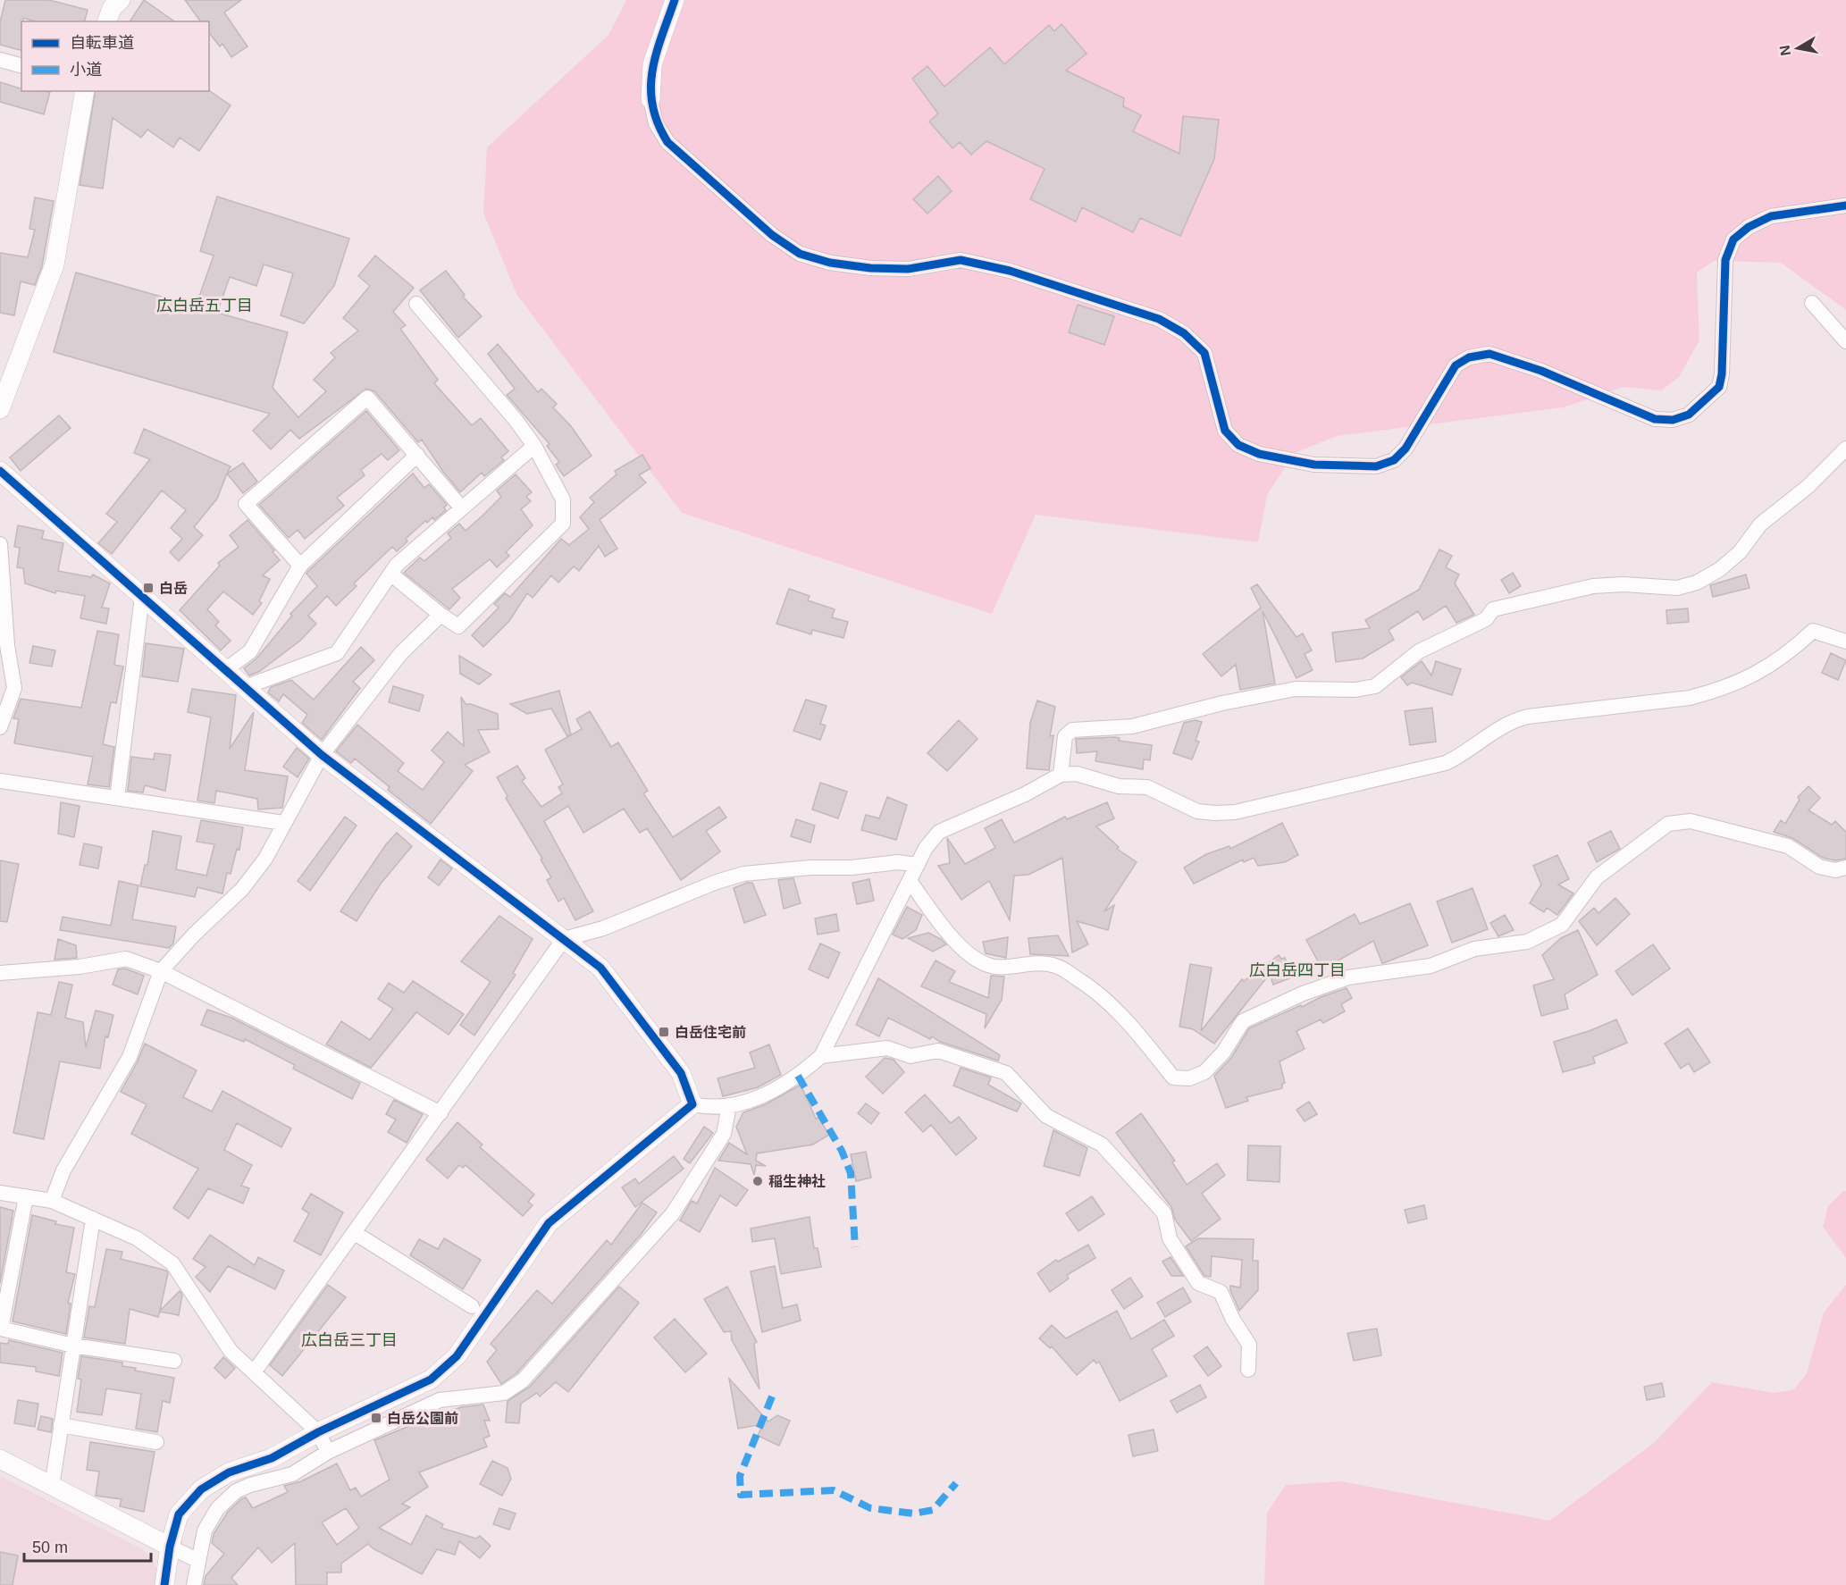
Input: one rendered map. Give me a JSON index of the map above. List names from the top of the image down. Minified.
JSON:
{"districts":["広白岳五丁目","広白岳四丁目","広白岳三丁目"],"places":{"transit":["白岳","白岳住宅前","白岳公園前"],"other":["稲生神社"]},"legend":["自転車道","小道"],"scale_bar":"50 m","north":"left"}
